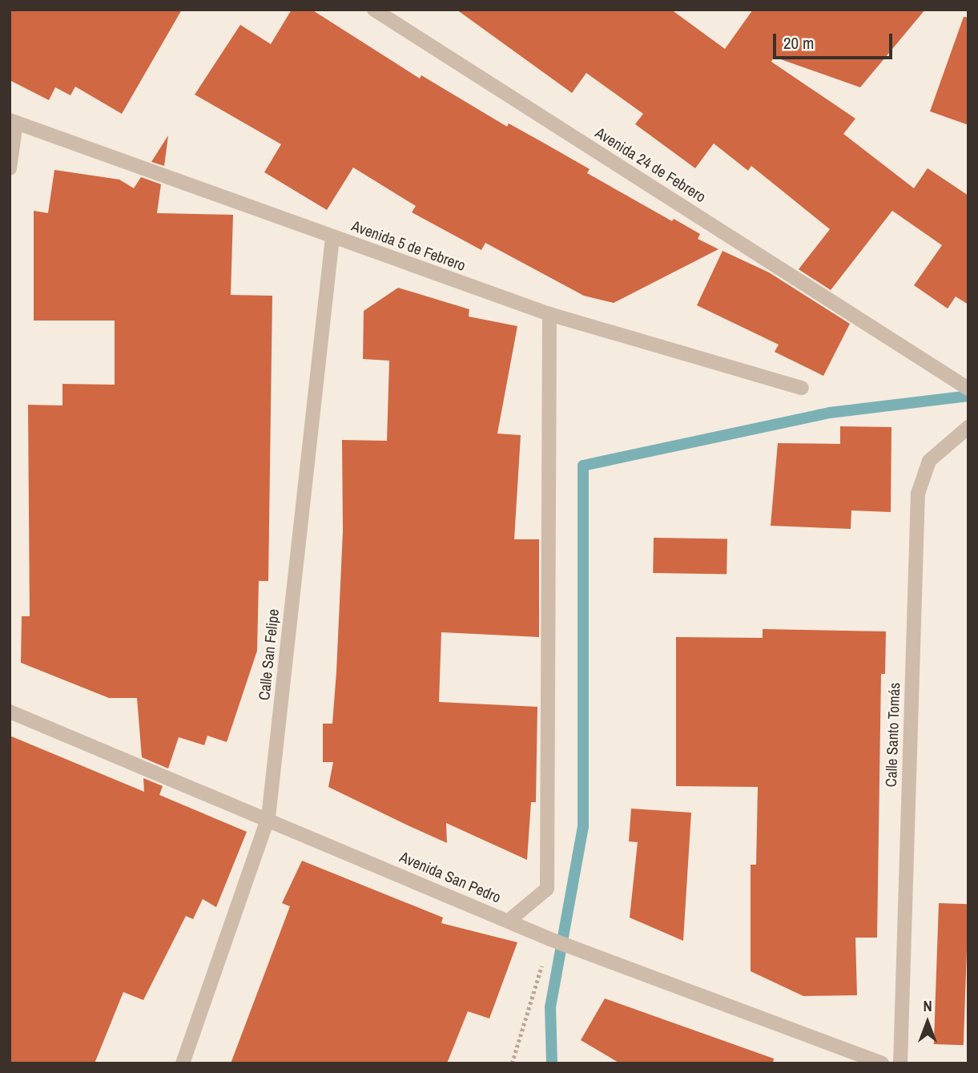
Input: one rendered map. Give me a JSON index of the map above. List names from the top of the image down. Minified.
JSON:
{"streets":{"street":["Avenida 24 de Febrero","Avenida 5 de Febrero","Calle San Felipe","Calle Santo Tomás","Avenida San Pedro"]},"crossings":[["Avenida 5 de Febrero","Calle San Felipe"],["Calle San Felipe","Avenida San Pedro"]],"scale_bar":"20 m","north":"top"}
